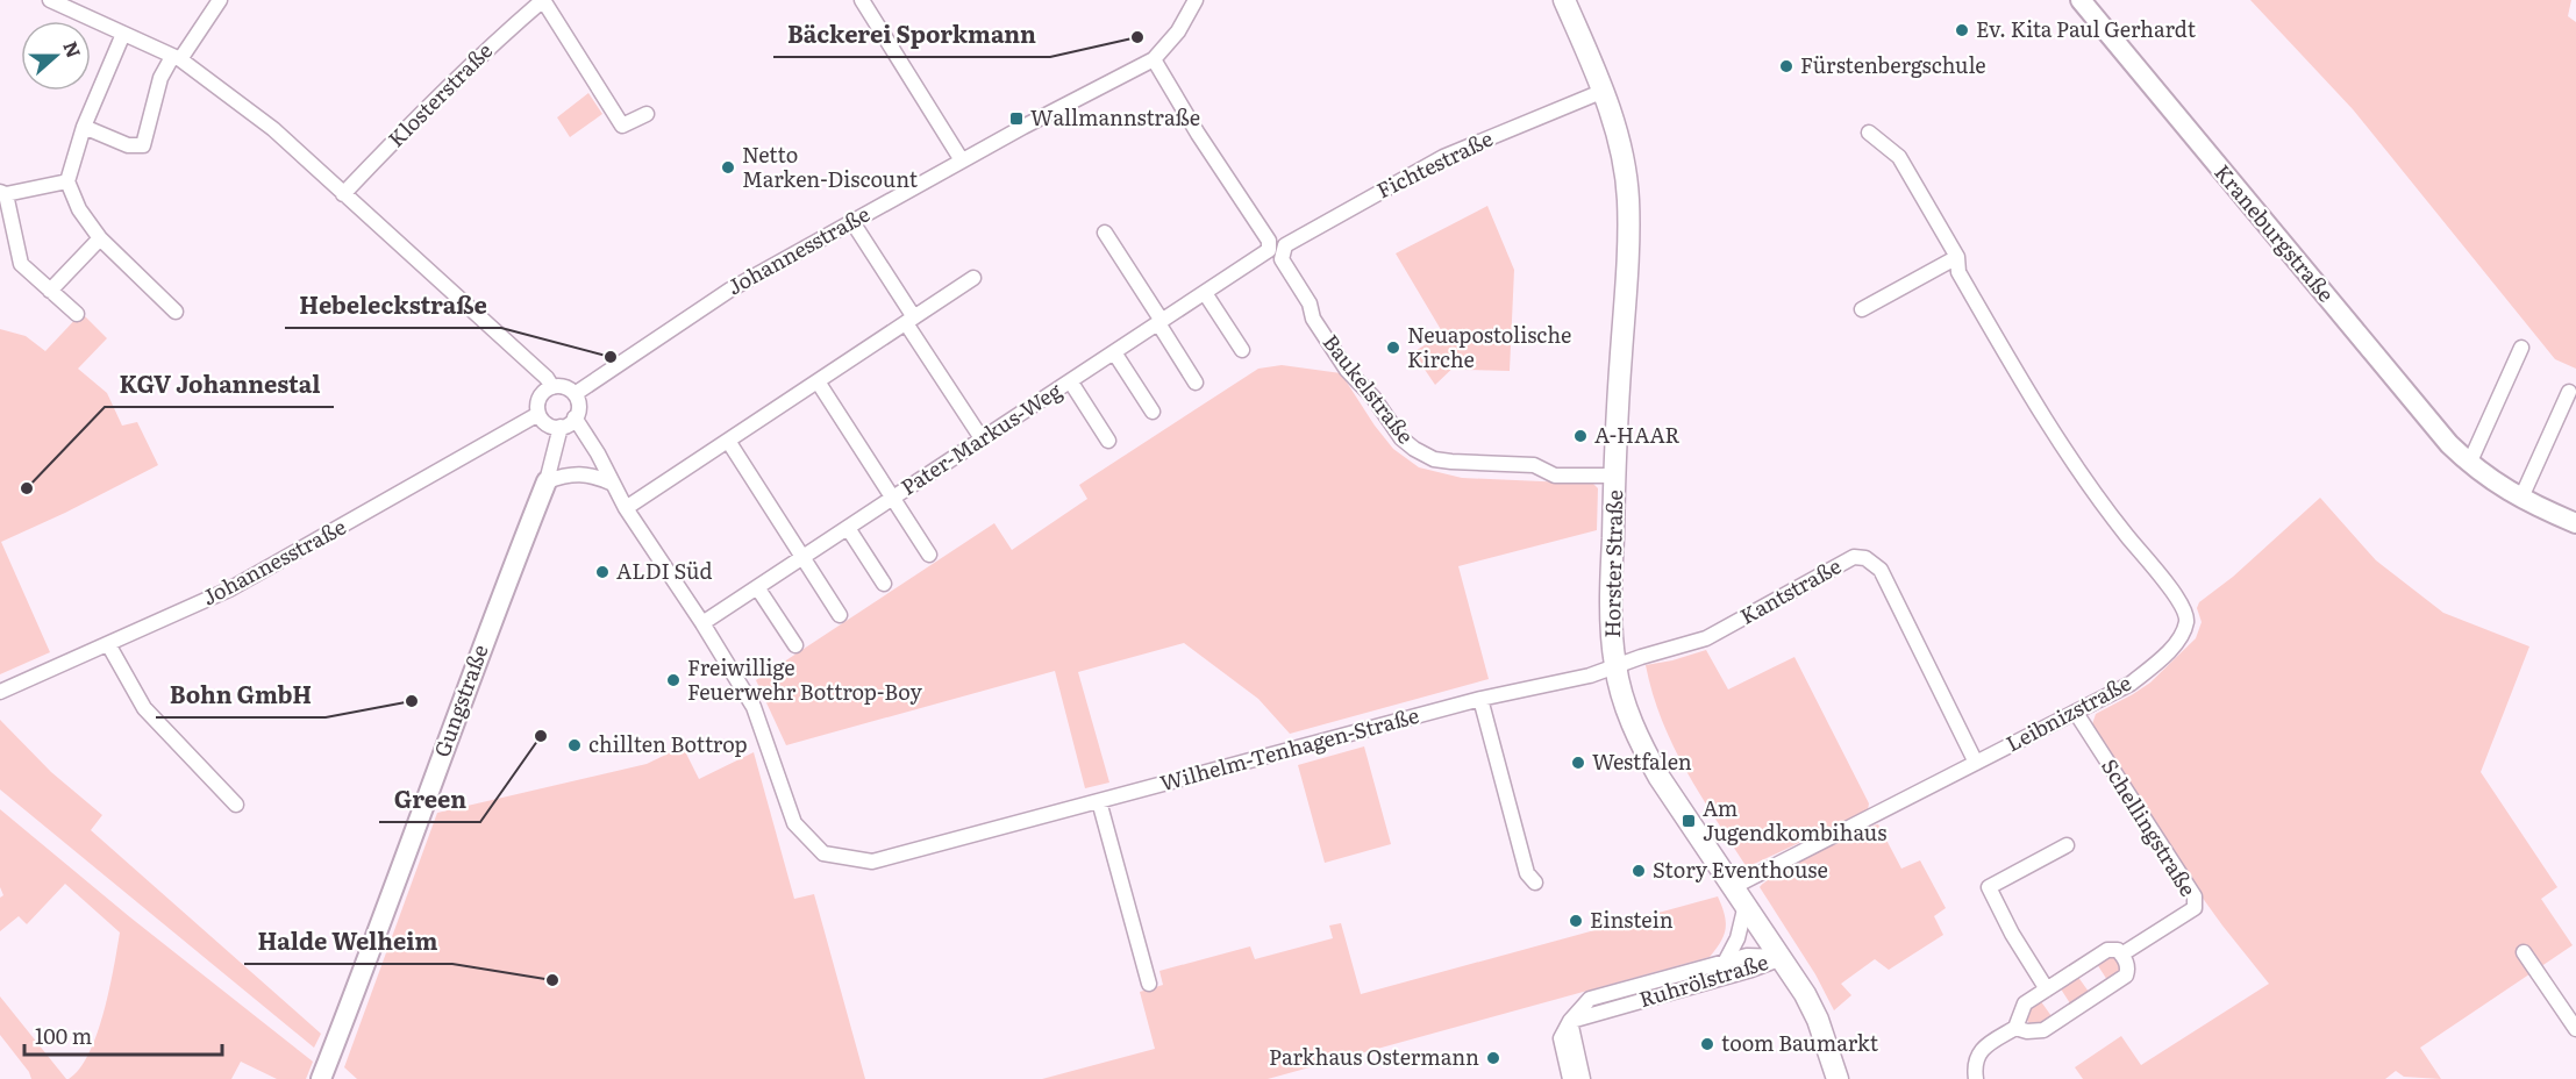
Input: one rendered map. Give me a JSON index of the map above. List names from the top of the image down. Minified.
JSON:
{"streets":{"main road":["Horster Straße"],"street":["Klosterstraße","Fichtestraße","Kraneburgstraße","Johannesstraße","Baukelstraße","Pater-Markus-Weg","Kantstraße","Gungstraße","Leibnizstraße","Wilhelm-Tenhagen-Straße","Schellingstraße","Ruhrölstraße"]},"crossings":[["Fichtestraße","Baukelstraße"],["Fichtestraße","Horster Straße"],["Johannesstraße","Pater-Markus-Weg"],["Johannesstraße","Gungstraße"],["Johannesstraße","Wilhelm-Tenhagen-Straße"],["Baukelstraße","Horster Straße"],["Pater-Markus-Weg","Wilhelm-Tenhagen-Straße"],["Horster Straße","Kantstraße"],["Horster Straße","Leibnizstraße"],["Horster Straße","Wilhelm-Tenhagen-Straße"],["Horster Straße","Ruhrölstraße"],["Kantstraße","Leibnizstraße"],["Kantstraße","Wilhelm-Tenhagen-Straße"],["Gungstraße","Wilhelm-Tenhagen-Straße"],["Leibnizstraße","Schellingstraße"]],"places":{"other":["Ev. Kita Paul Gerhardt","Bäckerei Sporkmann","Fürstenbergschule","Netto Marken-Discount","Neuapostolische Kirche","Hebeleckstraße","A-HAAR","KGV Johannestal","ALDI Süd","Freiwillige Feuerwehr Bottrop-Boy","Bohn GmbH","Green","chillten Bottrop","Westfalen","Story Eventhouse","Einstein","Halde Welheim","toom Baumarkt","Parkhaus Ostermann"],"transit":["Wallmannstraße","Am Jugendkombihaus"]},"scale_bar":"100 m","north":"right"}
